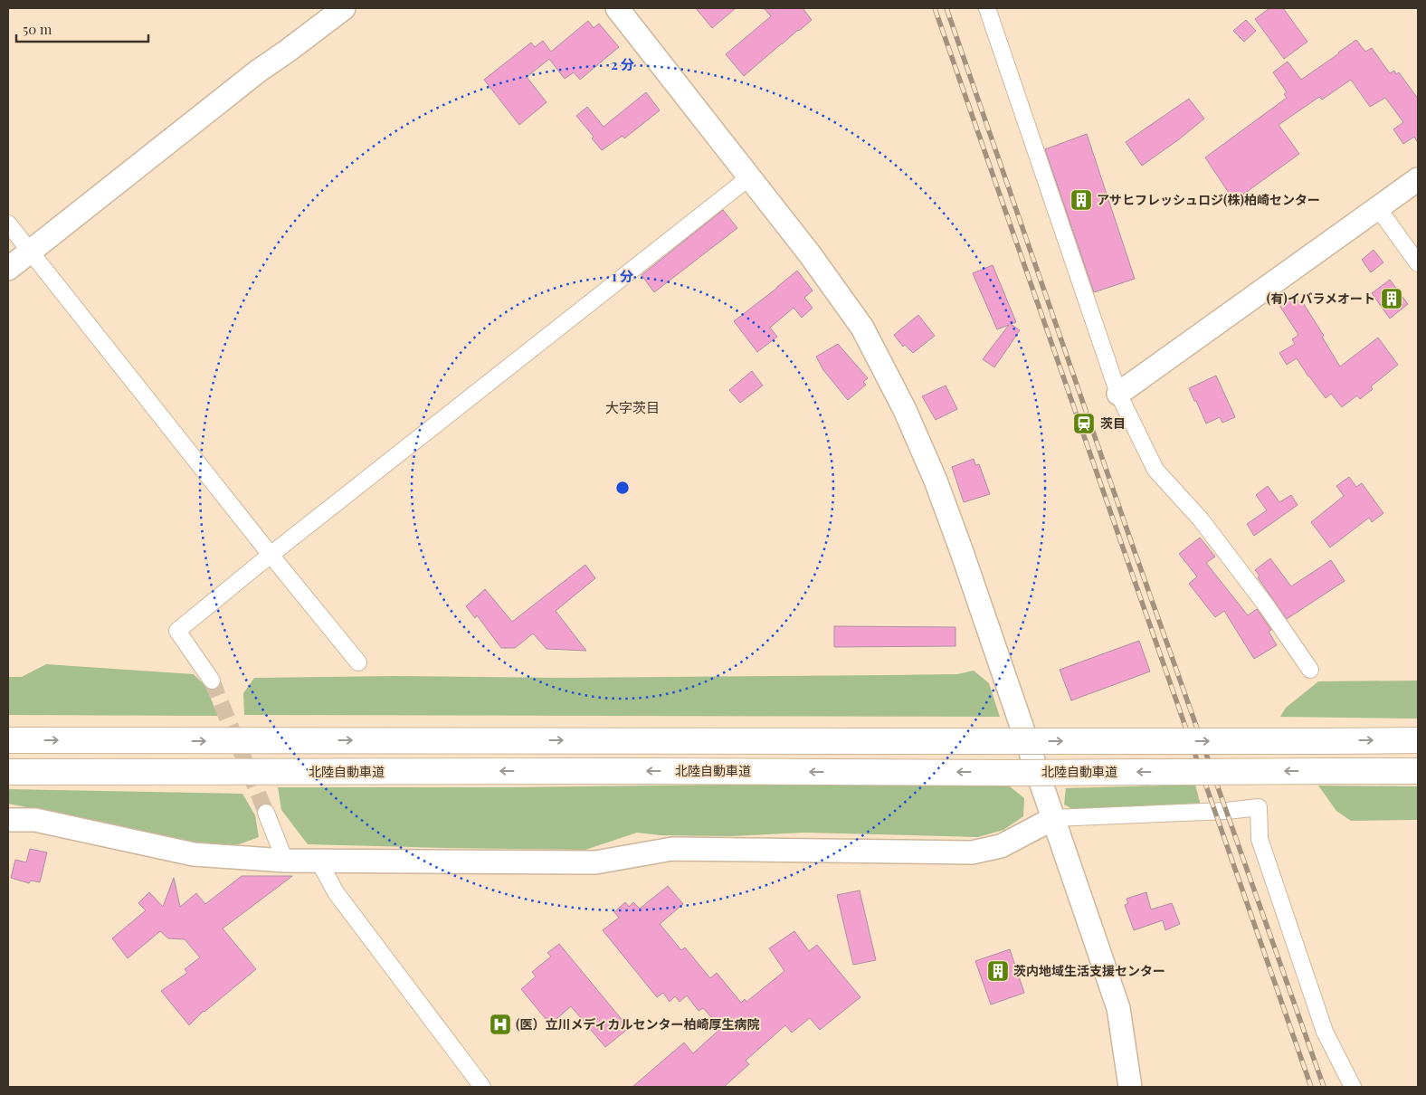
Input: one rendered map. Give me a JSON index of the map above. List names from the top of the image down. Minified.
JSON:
{"streets":{"highway":["北陸自動車道"]},"districts":["大字茨目"],"places":{"building":["アサヒフレッシュロジ(株)柏崎センター","(有)イバラメオート","茨内地域生活支援センター"],"station":["茨目"],"hospital":["(医）立川メディカルセンター柏崎厚生病院"]},"scale_bar":"50 m","rings":["2 分","1 分"]}
